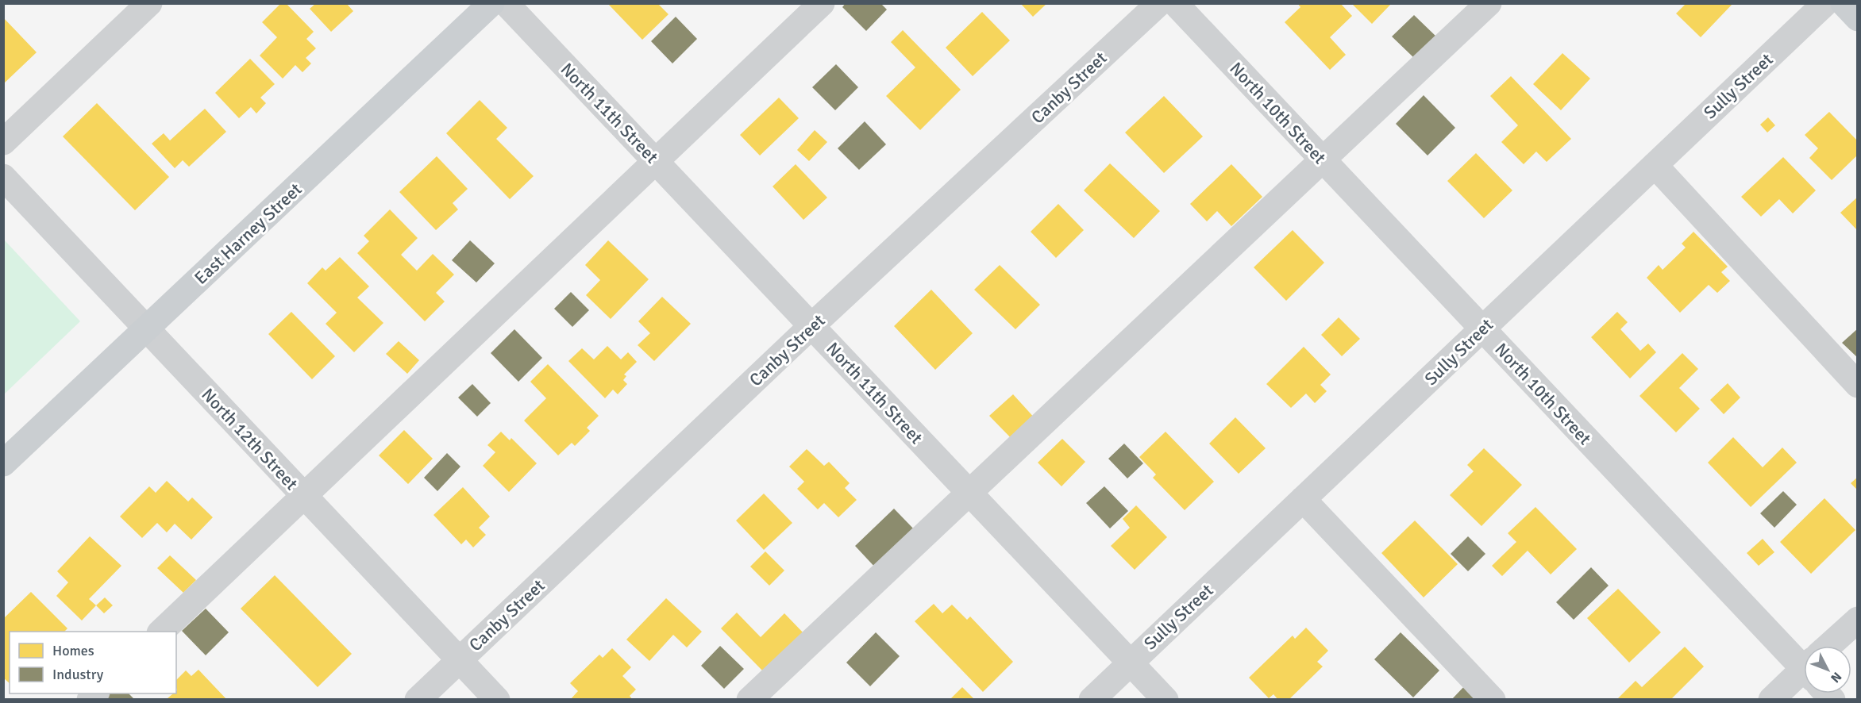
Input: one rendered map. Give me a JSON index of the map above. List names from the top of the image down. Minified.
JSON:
{"streets":{"main road":["East Harney Street"],"street":["Sully Street","Canby Street","North 11th Street","North 10th Street","North 12th Street"]},"crossings":[["Sully Street","North 11th Street"],["Sully Street","North 10th Street"],["Canby Street","North 11th Street"],["Canby Street","North 12th Street"],["East Harney Street","North 12th Street"]],"legend":["Homes","Industry"],"north":"bottom right"}
